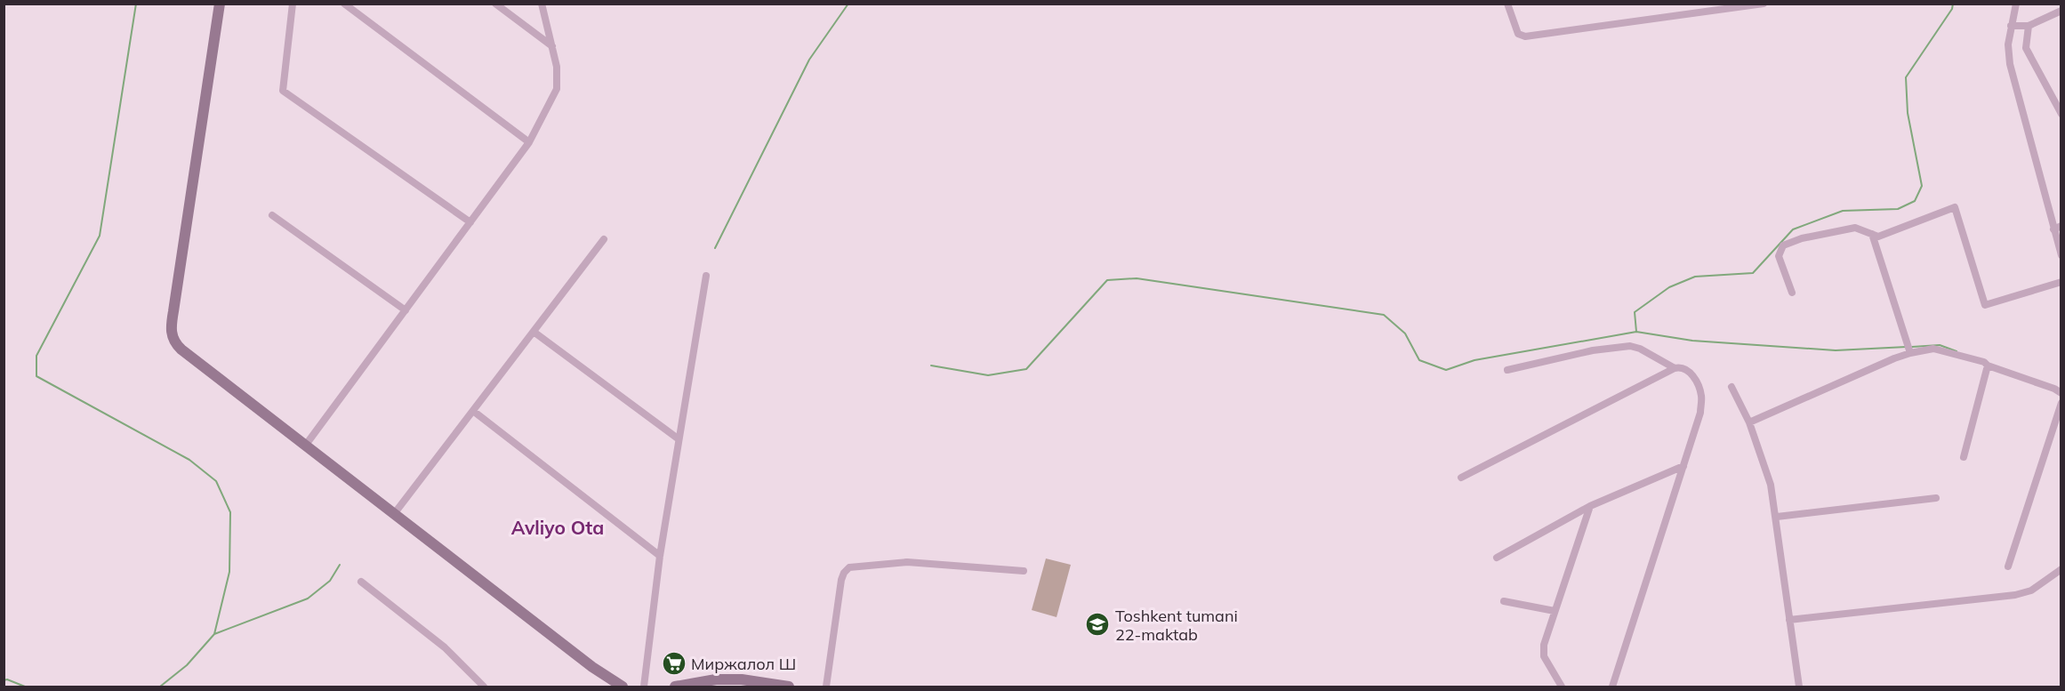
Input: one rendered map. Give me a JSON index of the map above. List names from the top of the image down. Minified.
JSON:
{"districts":["Avliyo Ota"],"places":{"school or university":["Toshkent tumani 22-maktab"],"supermarket":["Миржалол Ш"]}}
